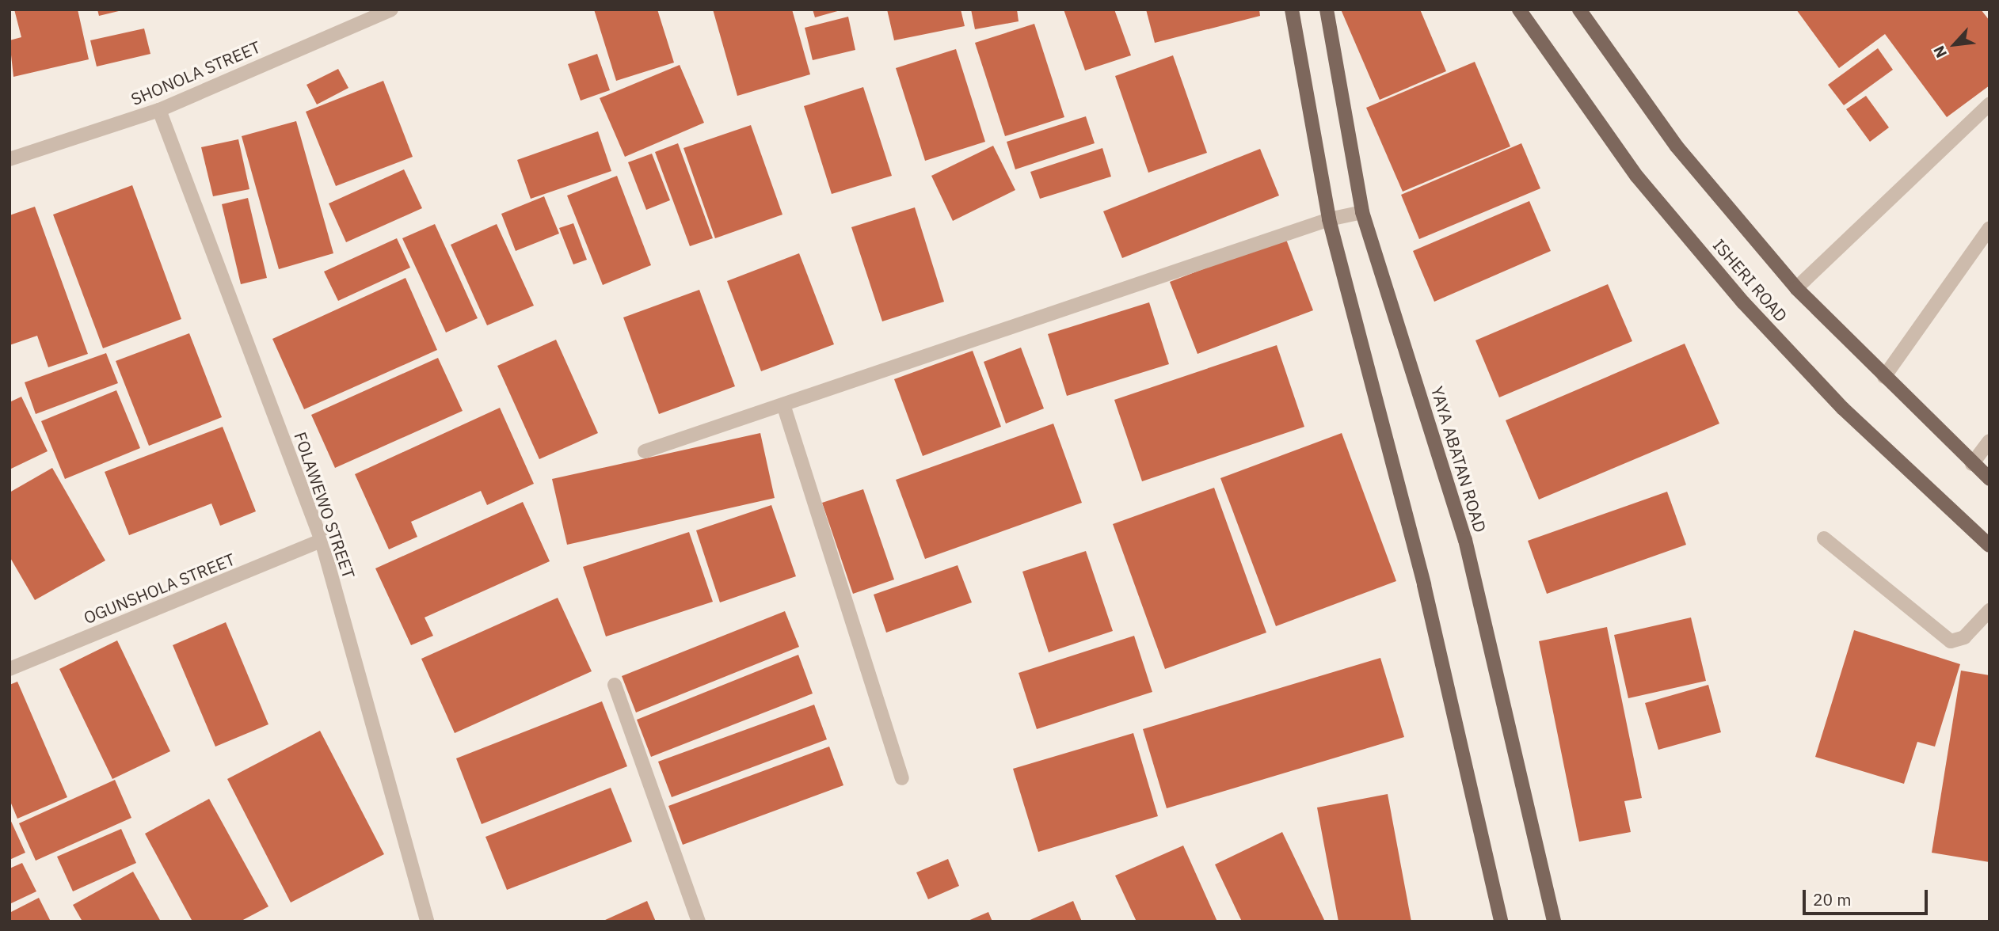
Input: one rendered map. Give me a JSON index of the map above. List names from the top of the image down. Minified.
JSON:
{"streets":{"main road":["ISHERI ROAD","YAYA ABATAN ROAD"],"street":["SHONOLA STREET","FOLAWEWO STREET","OGUNSHOLA STREET"]},"crossings":[["SHONOLA STREET","FOLAWEWO STREET"],["FOLAWEWO STREET","OGUNSHOLA STREET"]],"scale_bar":"20 m","north":"bottom left"}
